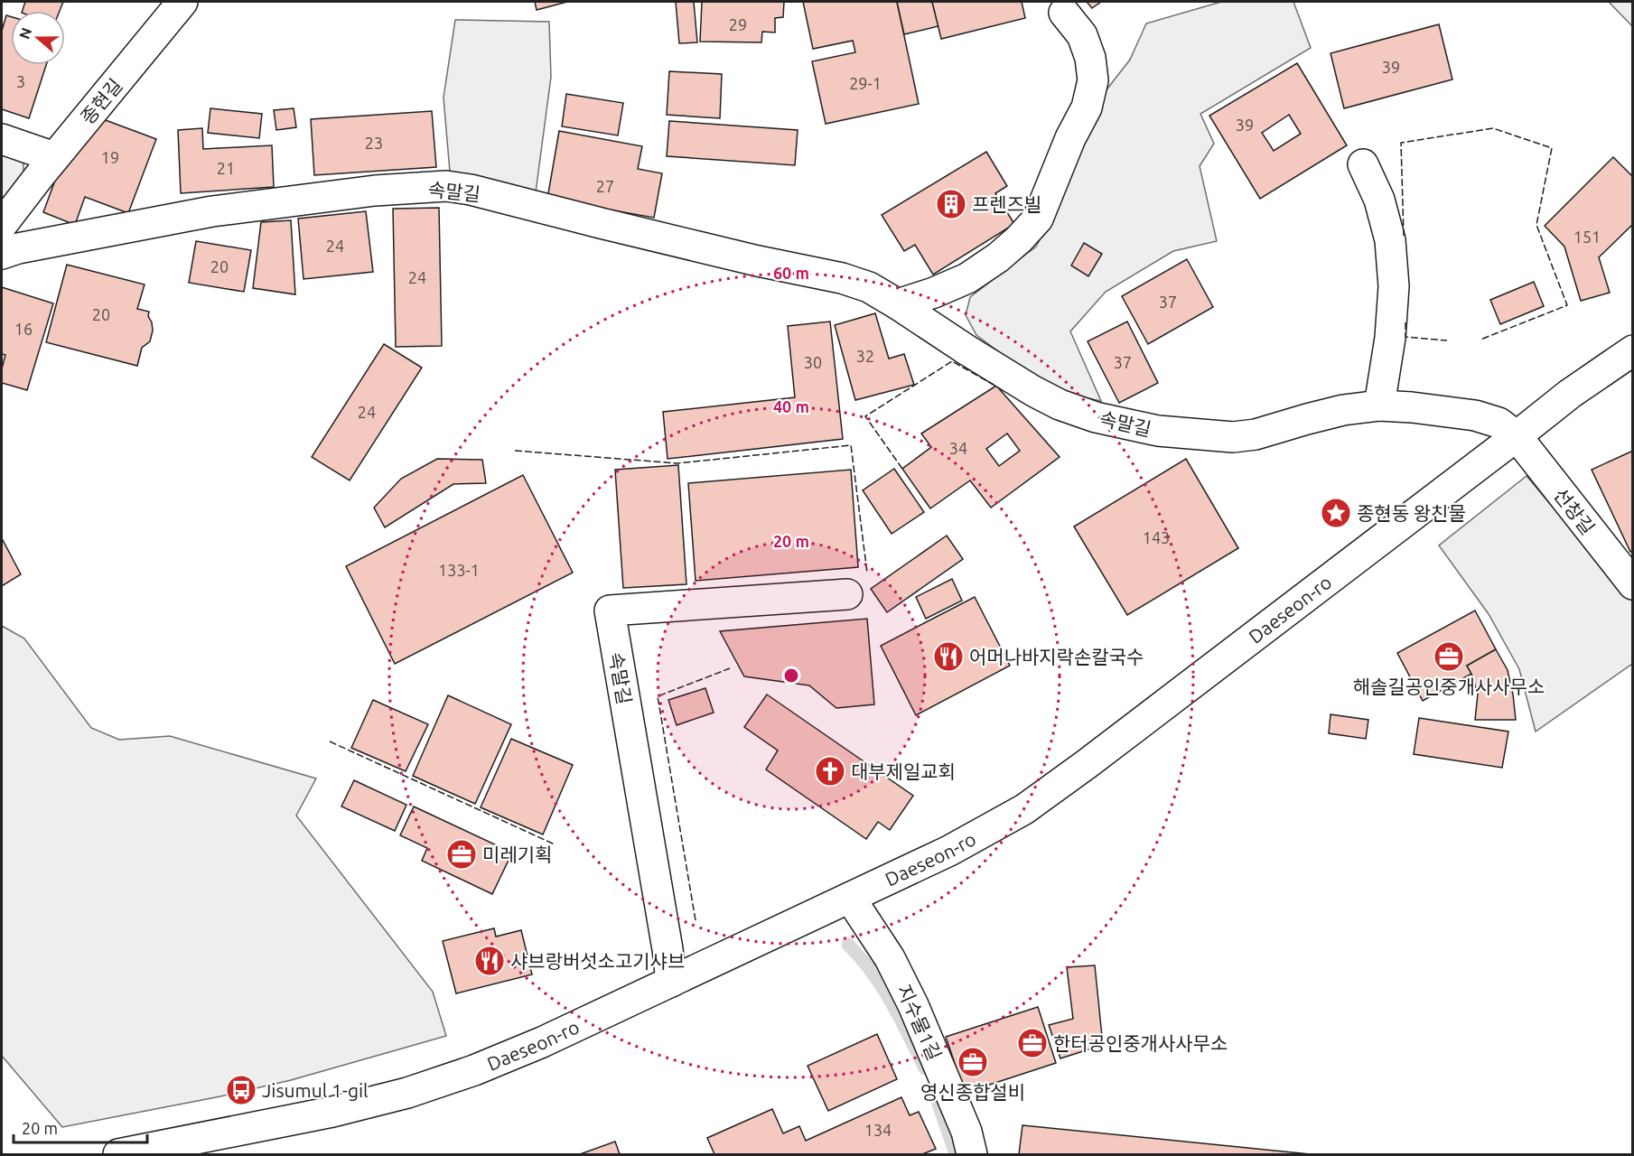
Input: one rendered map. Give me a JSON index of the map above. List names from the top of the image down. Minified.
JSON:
{"streets":{"street":["종현길","속말길","선창길","Daeseon-ro","지수물1길"]},"crossings":[["속말길","선창길"],["속말길","Daeseon-ro"],["선창길","Daeseon-ro"],["Daeseon-ro","지수물1길"]],"places":{"building":["프렌즈빌"],"place":["종현동 왕친물"],"restaurant":["어머나바지락손칼국수","샤브랑버섯소고기샤브"],"office":["해솔길공인중개사사무소","미레기획","한터공인중개사사무소","영신종합설비"],"church":["대부제일교회"],"bus stop":["Jisumul 1-gil"]},"house_numbers":["29","39","3","29-1","39","23","19","21","27","151","24","20","24","37","20","16","32","30","37","24","34","143","133-1","134"],"scale_bar":"20 m","north":"left","rings":["60 m","40 m","20 m"]}
